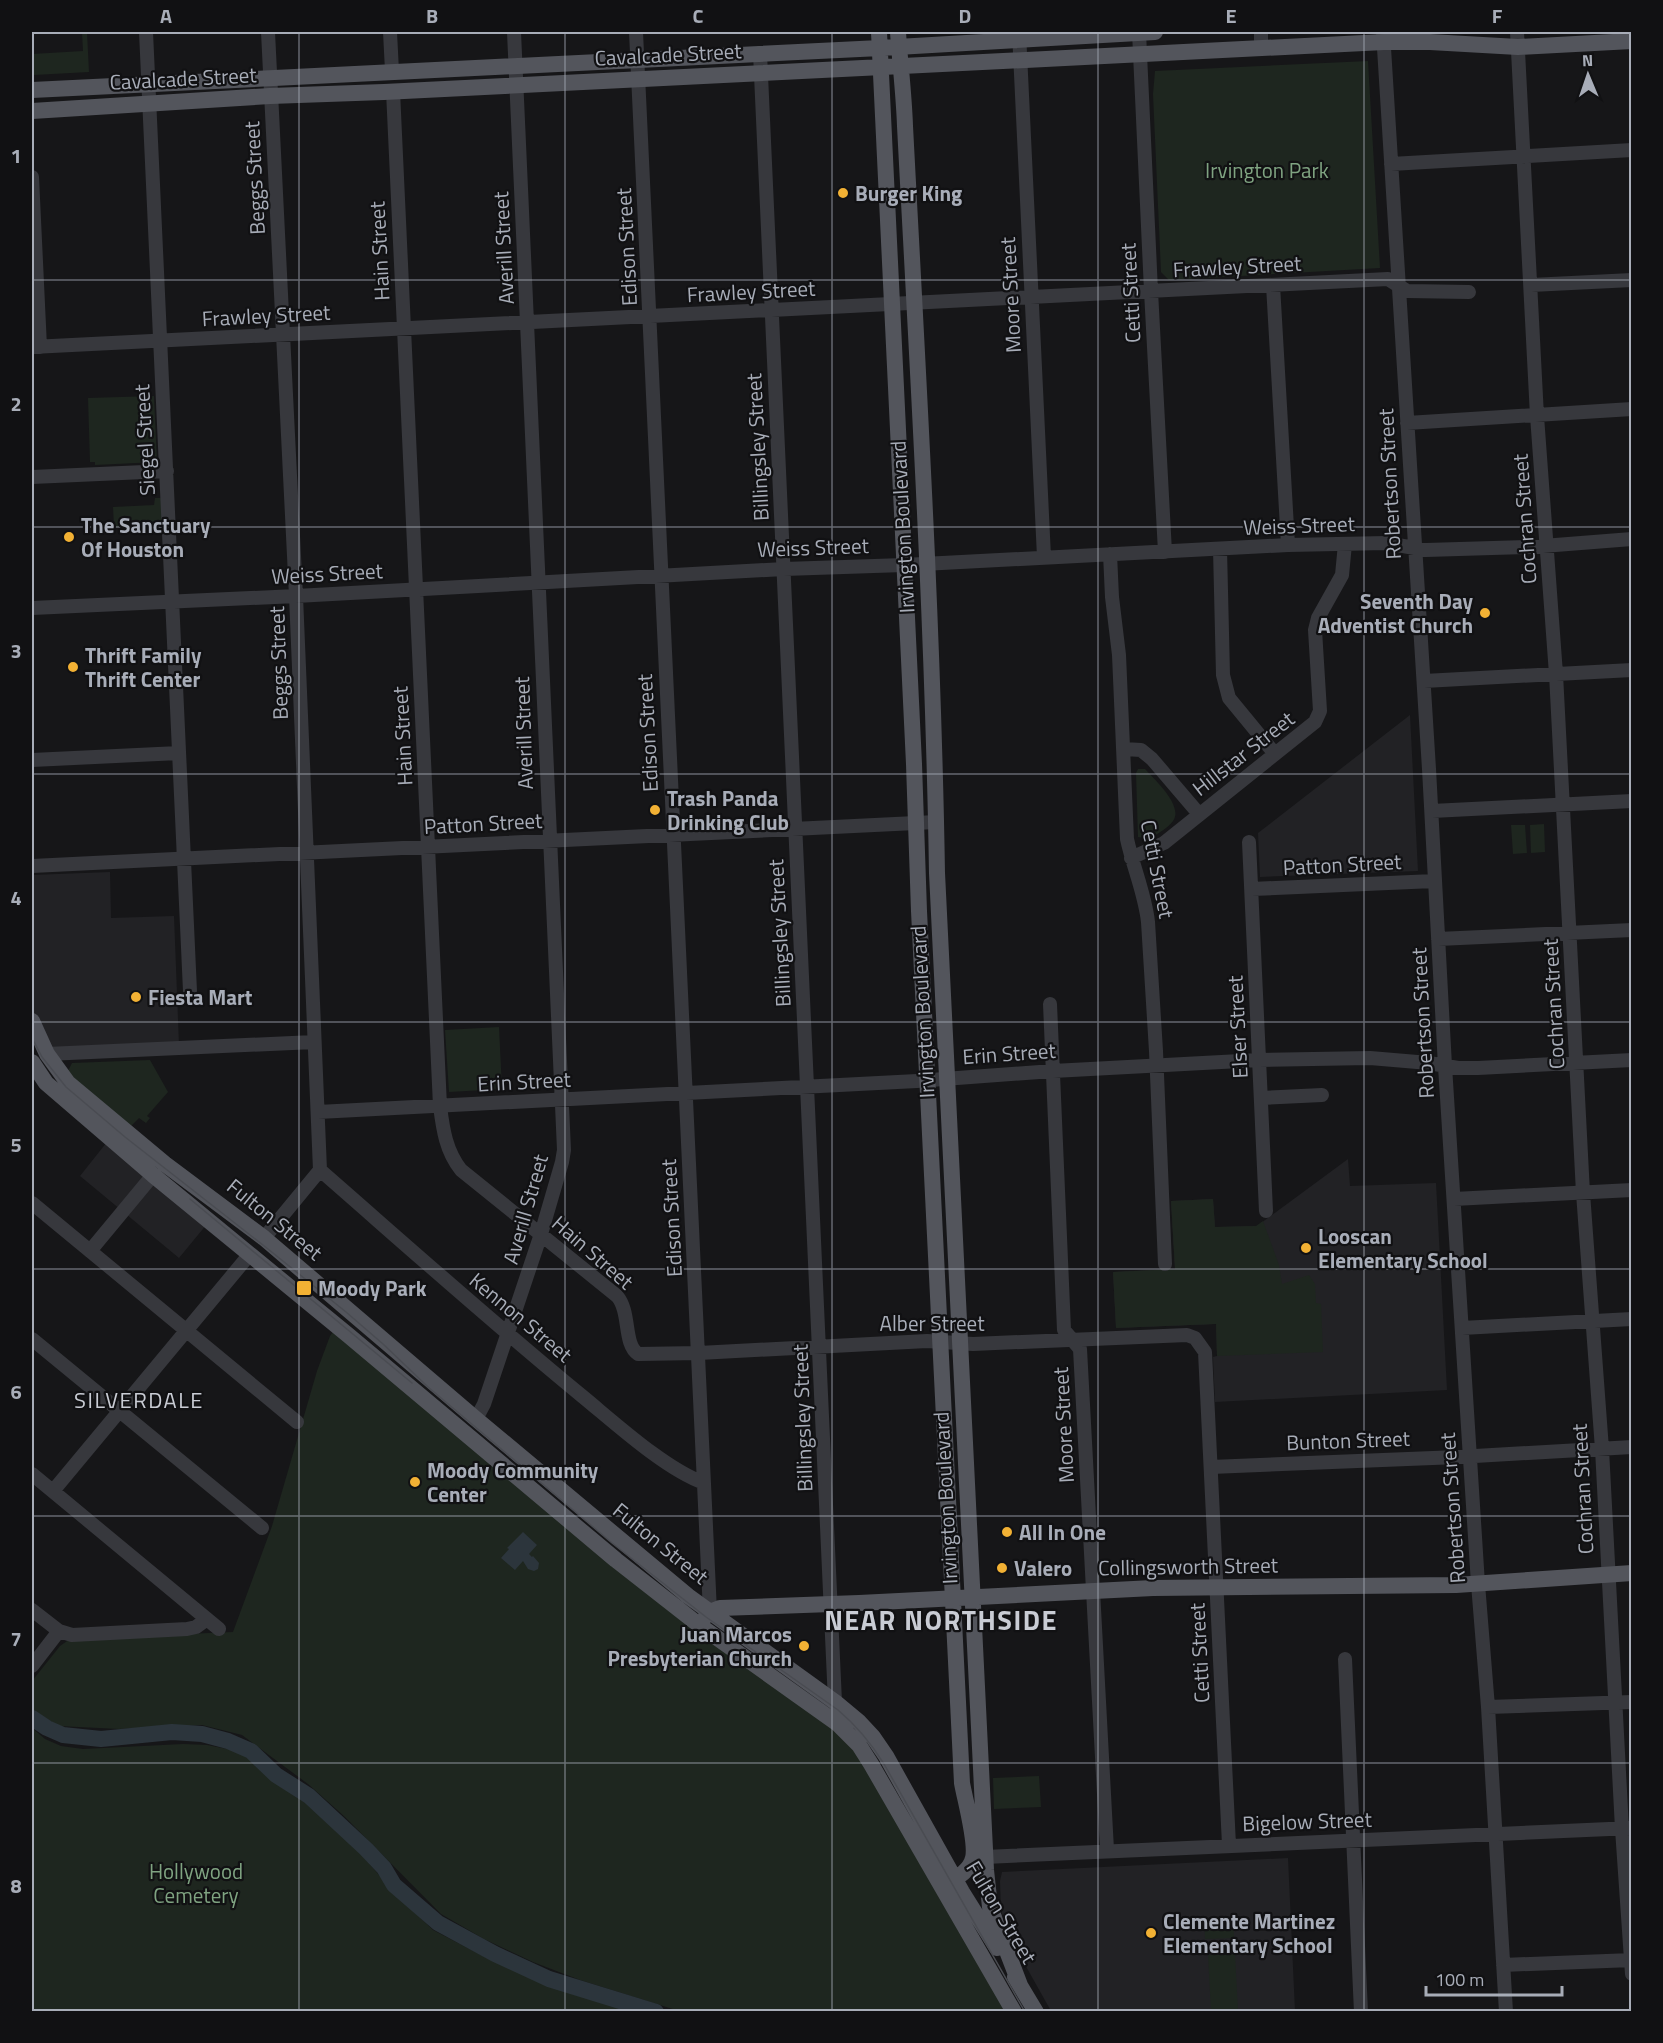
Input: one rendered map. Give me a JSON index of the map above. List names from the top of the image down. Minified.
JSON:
{"streets":{"main road":["Cavalcade Street","Irvington Boulevard","Fulton Street","Collingsworth Street"],"street":["Beggs Street","Edison Street","Averill Street","Hain Street","Frawley Street","Cetti Street","Moore Street","Siegel Street","Billingsley Street","Robertson Street","Cochran Street","Weiss Street","Hillstar Street","Patton Street","Elser Street","Erin Street","Kennon Street","Alber Street","Bunton Street","Bigelow Street"]},"crossings":[["Cavalcade Street","Beggs Street"],["Cavalcade Street","Edison Street"],["Cavalcade Street","Averill Street"],["Cavalcade Street","Hain Street"],["Cavalcade Street","Cetti Street"],["Cavalcade Street","Moore Street"],["Cavalcade Street","Siegel Street"],["Cavalcade Street","Billingsley Street"],["Cavalcade Street","Robertson Street"],["Cavalcade Street","Cochran Street"],["Cavalcade Street","Irvington Boulevard"],["Beggs Street","Frawley Street"],["Beggs Street","Weiss Street"],["Beggs Street","Patton Street"],["Beggs Street","Erin Street"],["Beggs Street","Kennon Street"],["Edison Street","Frawley Street"],["Edison Street","Weiss Street"],["Edison Street","Patton Street"],["Edison Street","Erin Street"],["Edison Street","Fulton Street"],["Edison Street","Kennon Street"],["Edison Street","Alber Street"],["Edison Street","Collingsworth Street"],["Averill Street","Hain Street"],["Averill Street","Frawley Street"],["Averill Street","Weiss Street"],["Averill Street","Patton Street"],["Averill Street","Erin Street"],["Averill Street","Fulton Street"],["Averill Street","Kennon Street"],["Hain Street","Frawley Street"],["Hain Street","Weiss Street"],["Hain Street","Patton Street"],["Hain Street","Erin Street"],["Hain Street","Alber Street"],["Frawley Street","Cetti Street"],["Frawley Street","Moore Street"],["Frawley Street","Siegel Street"],["Frawley Street","Billingsley Street"],["Frawley Street","Robertson Street"],["Frawley Street","Irvington Boulevard"],["Cetti Street","Weiss Street"],["Cetti Street","Hillstar Street"],["Cetti Street","Erin Street"],["Cetti Street","Alber Street"],["Cetti Street","Bunton Street"],["Cetti Street","Collingsworth Street"],["Cetti Street","Bigelow Street"],["Moore Street","Weiss Street"],["Moore Street","Erin Street"],["Moore Street","Alber Street"],["Moore Street","Collingsworth Street"],["Moore Street","Bigelow Street"],["Siegel Street","Weiss Street"],["Siegel Street","Patton Street"],["Billingsley Street","Weiss Street"],["Billingsley Street","Patton Street"],["Billingsley Street","Erin Street"],["Billingsley Street","Fulton Street"],["Billingsley Street","Alber Street"],["Billingsley Street","Collingsworth Street"],["Robertson Street","Weiss Street"],["Robertson Street","Patton Street"],["Robertson Street","Erin Street"],["Robertson Street","Bunton Street"],["Robertson Street","Collingsworth Street"],["Robertson Street","Bigelow Street"],["Cochran Street","Weiss Street"],["Cochran Street","Erin Street"],["Cochran Street","Bunton Street"],["Cochran Street","Collingsworth Street"],["Cochran Street","Bigelow Street"],["Weiss Street","Irvington Boulevard"],["Weiss Street","Hillstar Street"],["Irvington Boulevard","Patton Street"],["Irvington Boulevard","Erin Street"],["Irvington Boulevard","Fulton Street"],["Irvington Boulevard","Alber Street"],["Irvington Boulevard","Collingsworth Street"],["Irvington Boulevard","Bigelow Street"],["Patton Street","Elser Street"],["Elser Street","Erin Street"],["Fulton Street","Collingsworth Street"]],"districts":["SILVERDALE","NEAR NORTHSIDE"],"parks":["Irvington Park","Hollywood Cemetery"],"places":{"other":["Burger King","The Sanctuary Of Houston","Seventh Day Adventist Church","Thrift Family Thrift Center","Trash Panda Drinking Club","Fiesta Mart","Looscan Elementary School","Moody Community Center","All In One","Valero","Juan Marcos Presbyterian Church","Clemente Martinez Elementary School"],"transit":["Moody Park"]},"scale_bar":"100 m","north":"top","grid":{"columns":["A","B","C","D","E","F"],"rows":["1","2","3","4","5","6","7","8"]}}
